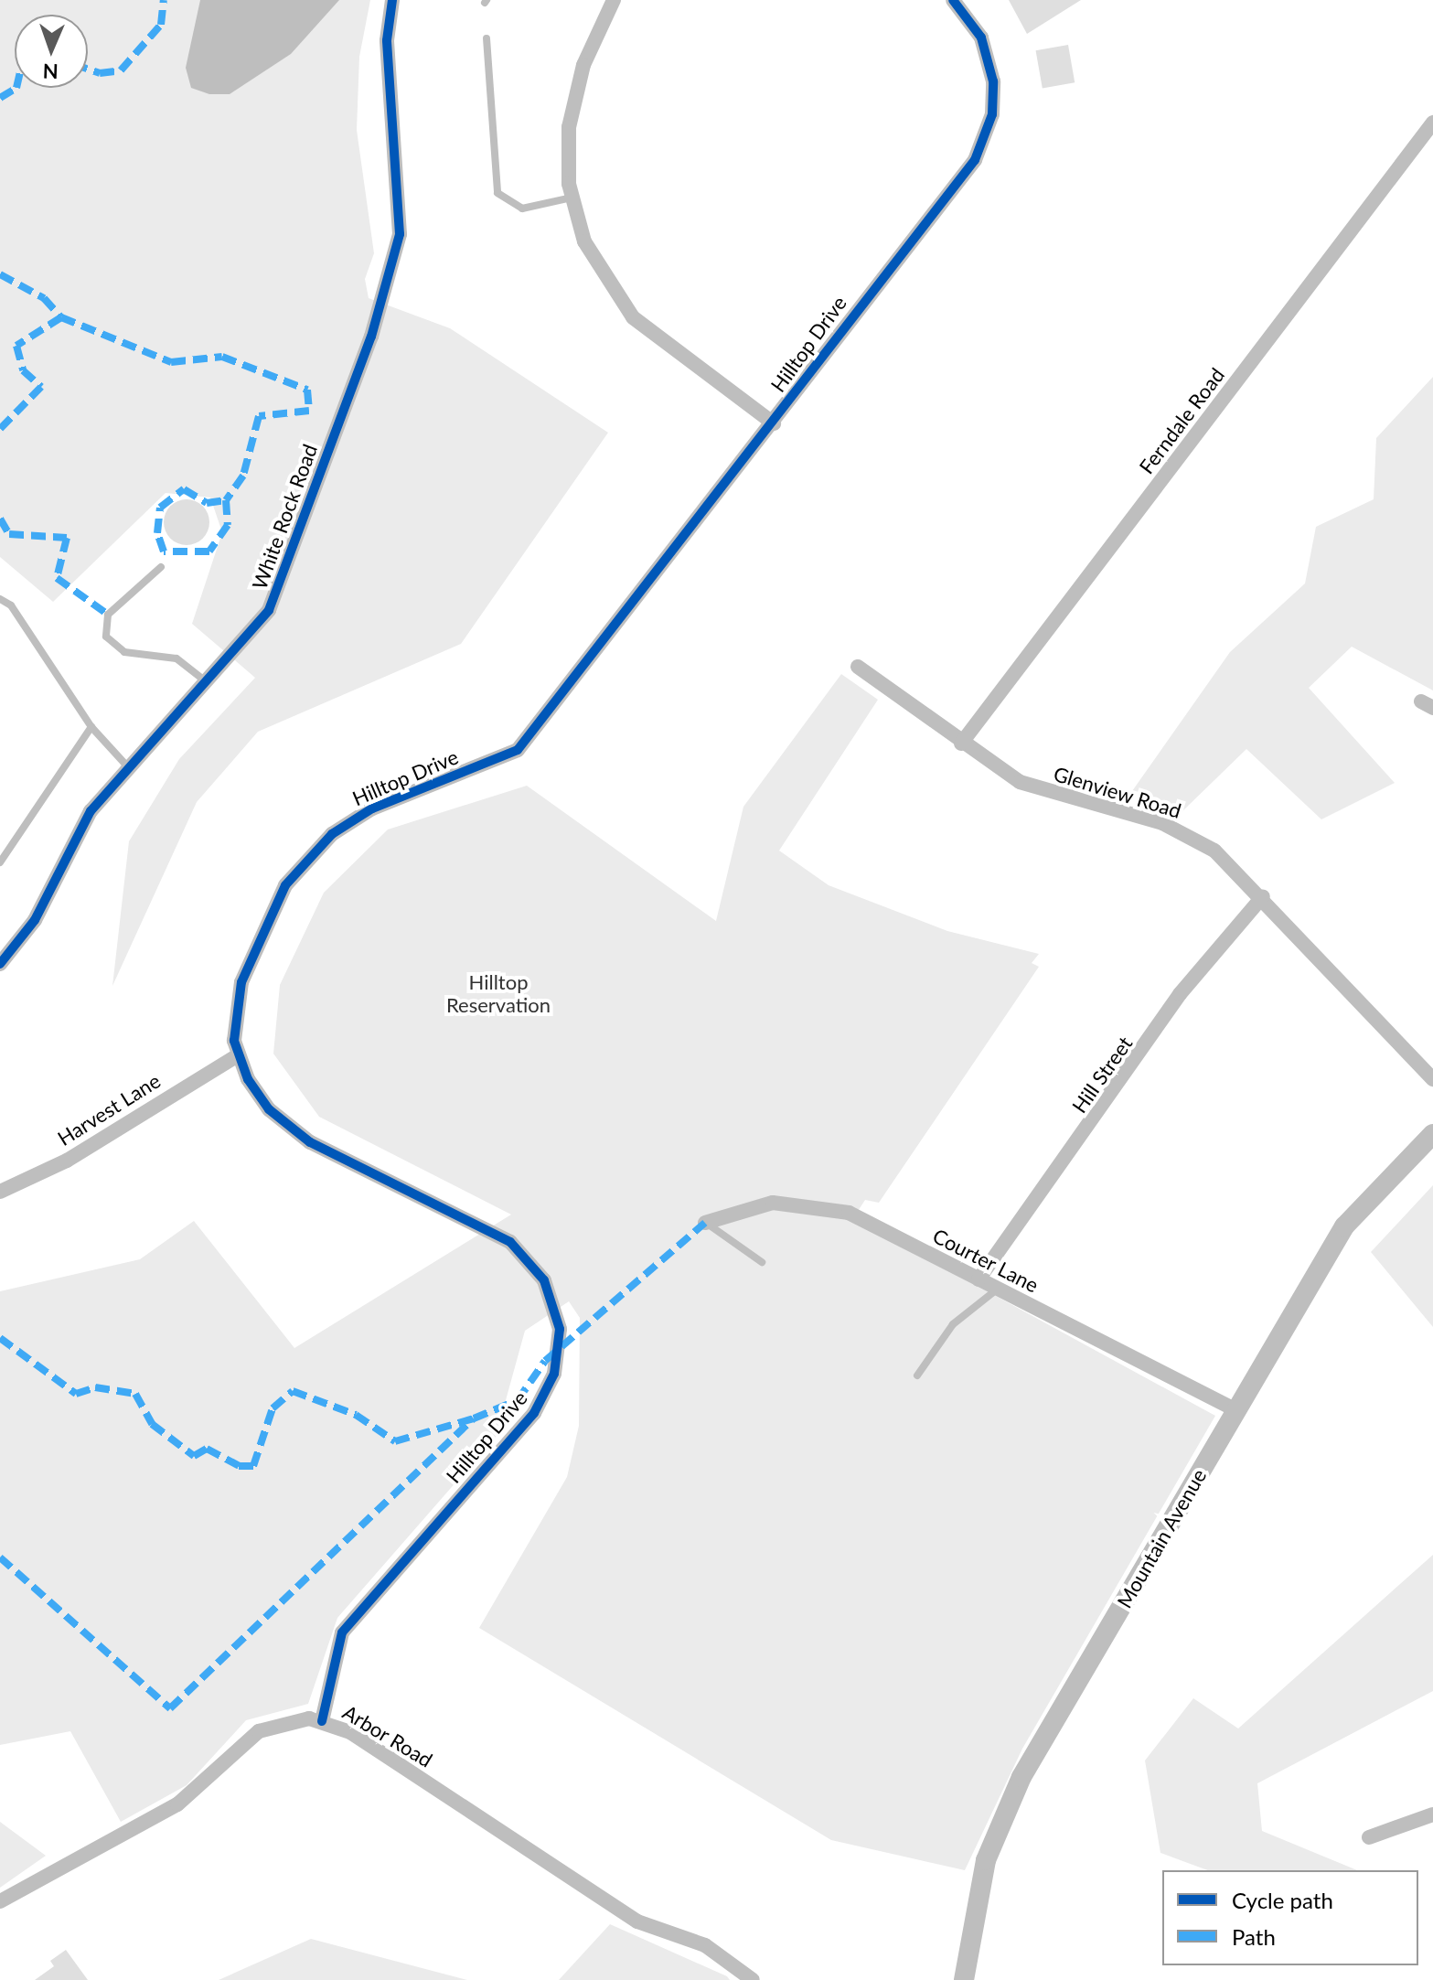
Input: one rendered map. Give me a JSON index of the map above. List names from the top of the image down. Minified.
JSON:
{"streets":{"street":["Hilltop Drive","Ferndale Road","White Rock Road","Glenview Road","Hill Street","Harvest Lane","Courter Lane","Mountain Avenue","Arbor Road"]},"crossings":[["Hilltop Drive","Harvest Lane"],["Hilltop Drive","Arbor Road"],["Ferndale Road","Glenview Road"],["Glenview Road","Hill Street"],["Hill Street","Courter Lane"],["Courter Lane","Mountain Avenue"]],"parks":["Hilltop Reservation"],"legend":["Cycle path","Path"],"north":"bottom"}
